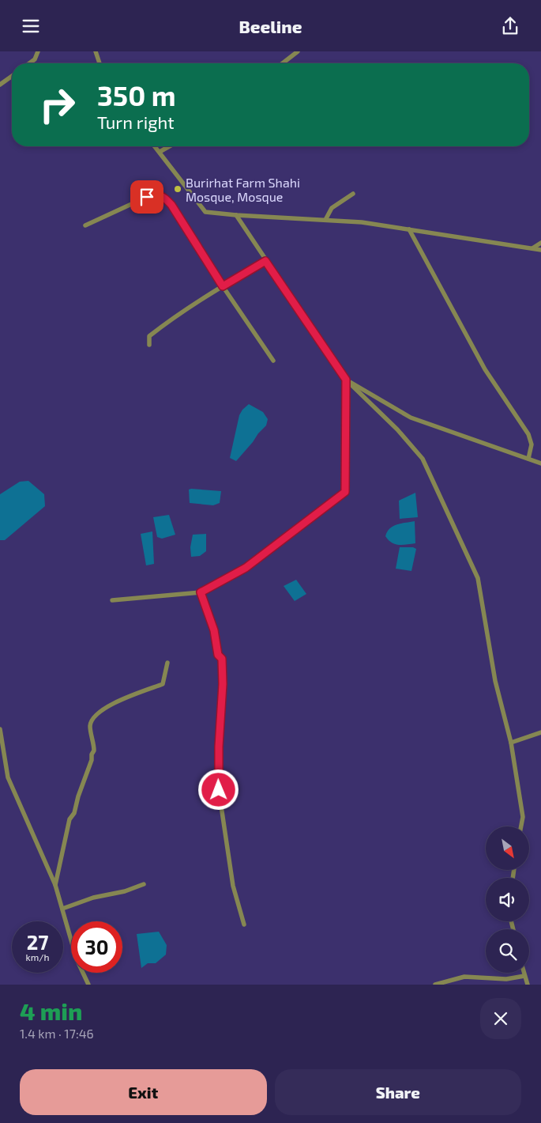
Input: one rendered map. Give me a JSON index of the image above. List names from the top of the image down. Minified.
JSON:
{"places":["Burirhat Farm Shahi Mosque, Mosque"],"north":"bottom right","page":{"header":"Beeline","turn":["350 m","Turn right"],"speed":"27 km/h","limit":"30","heading":["4 min","1.4 km · 17:46"],"buttons":["Exit","Share"]}}
